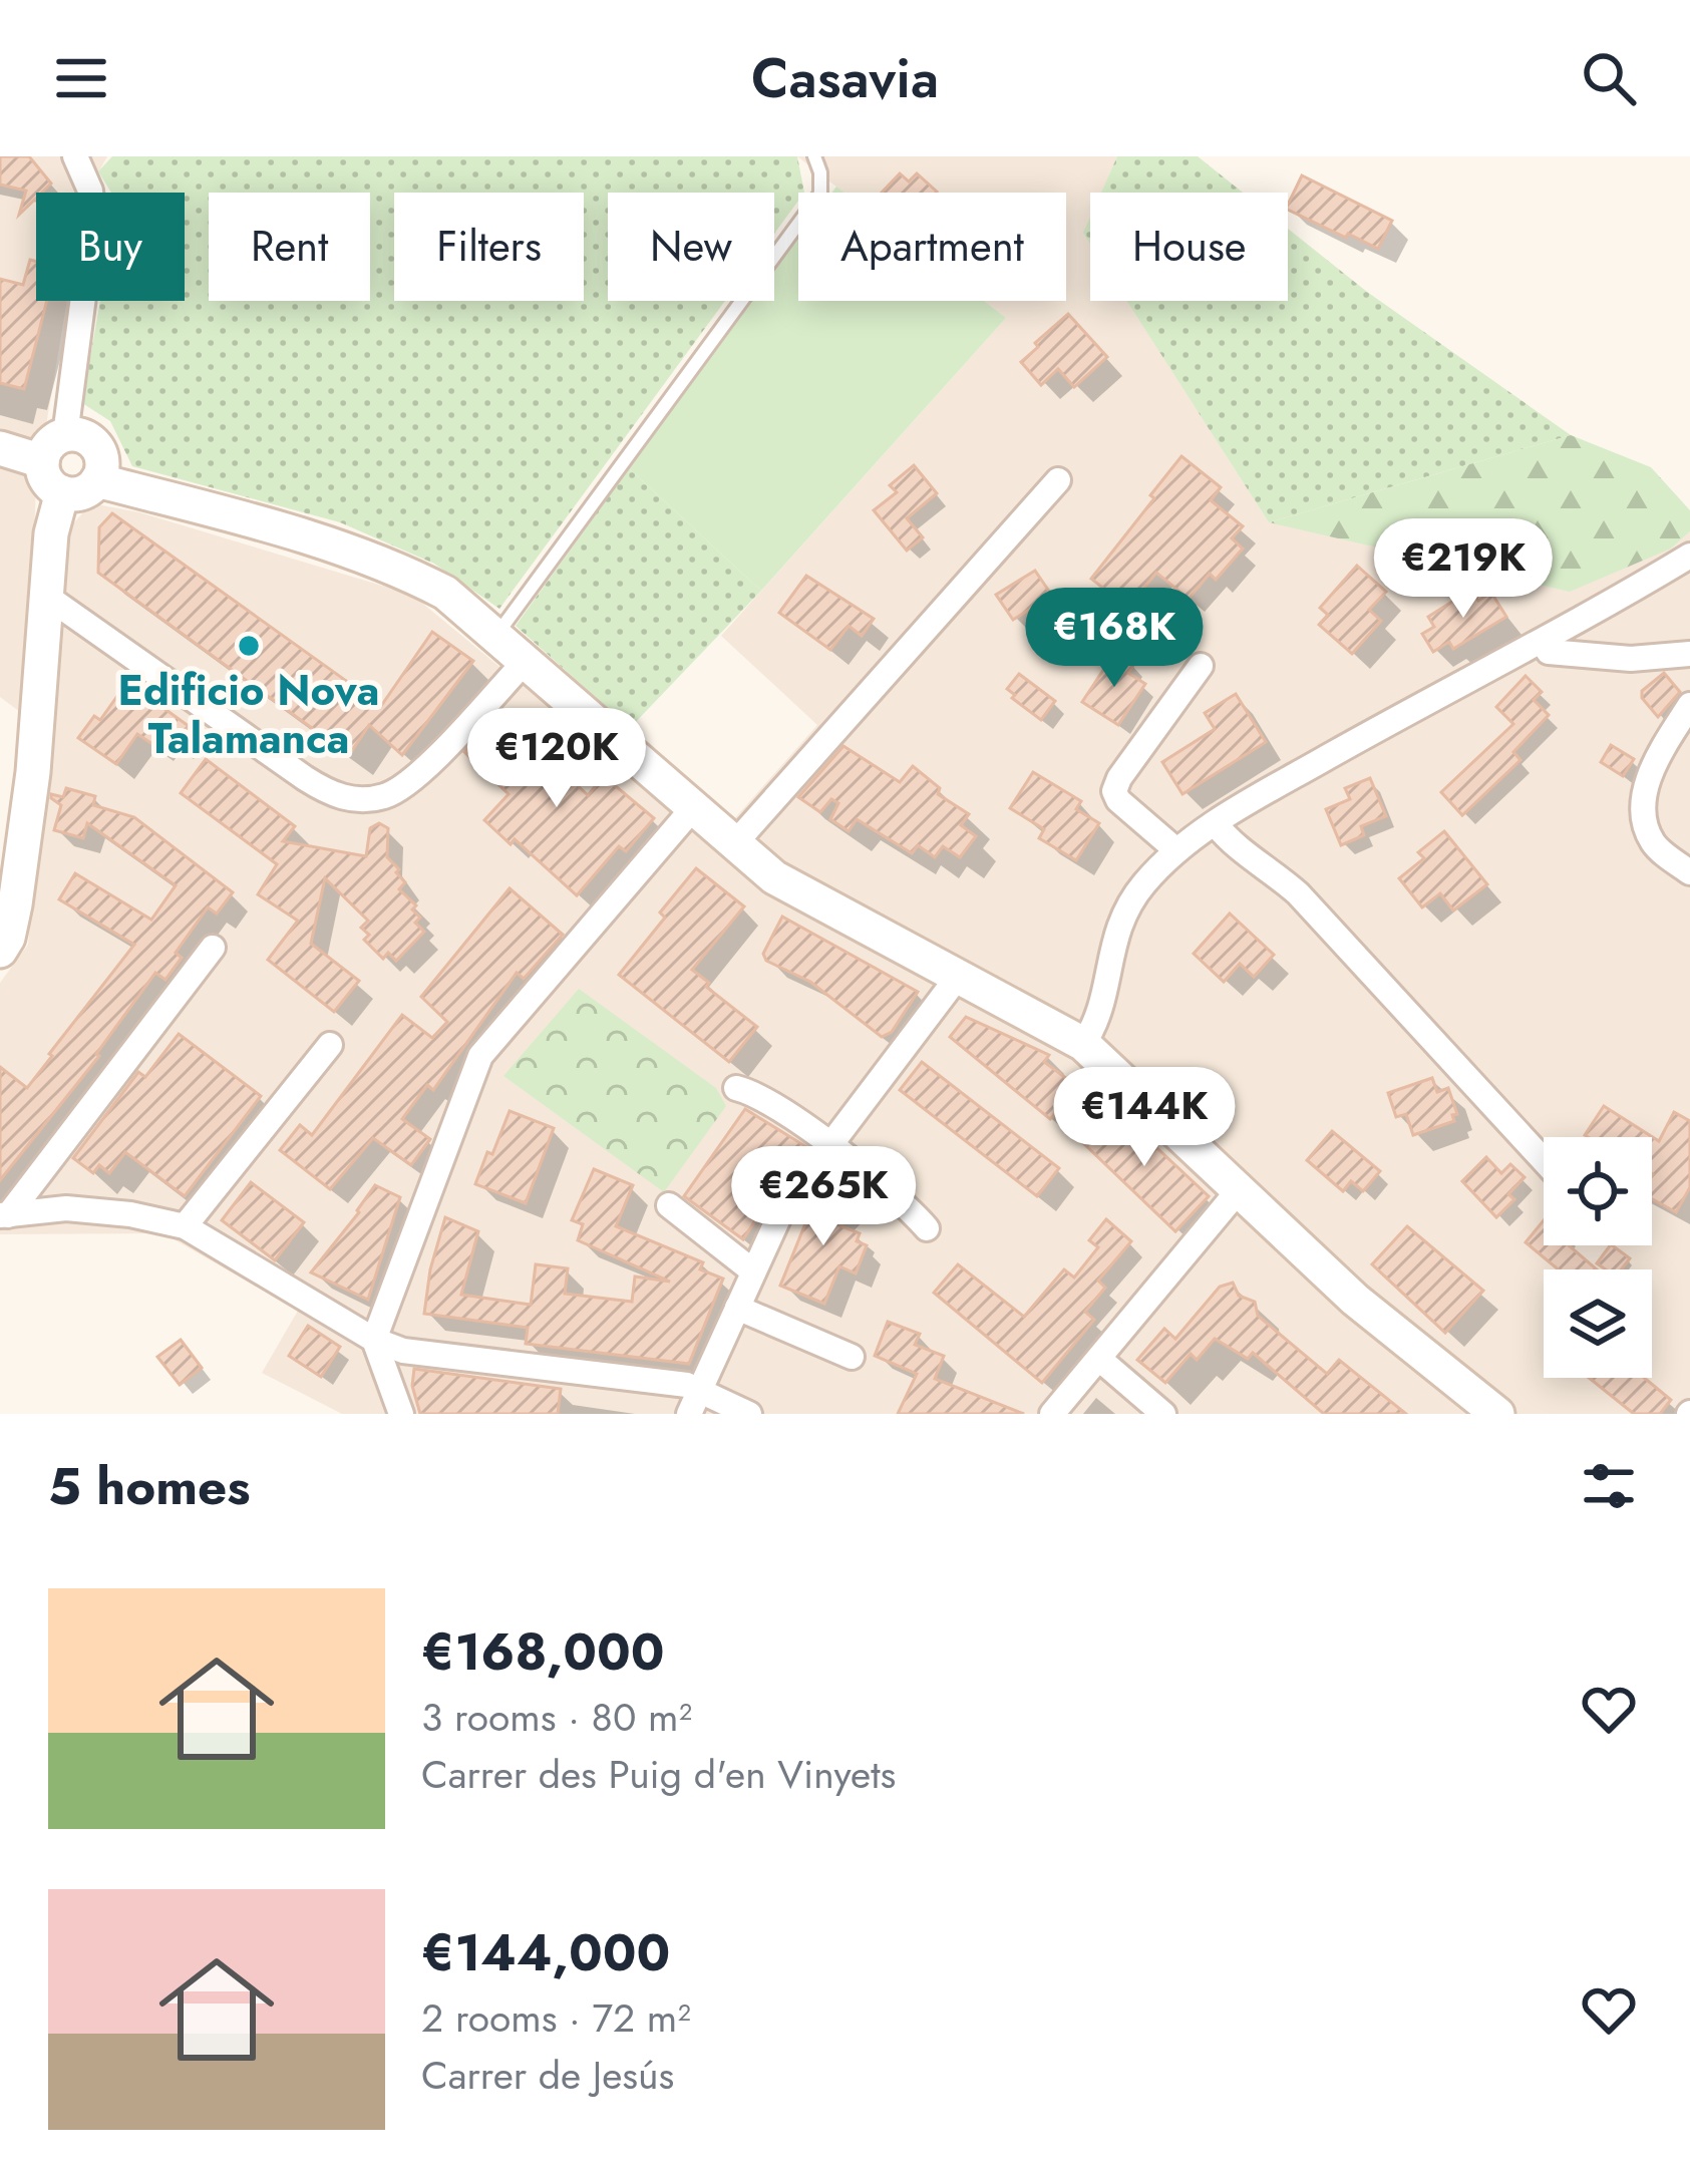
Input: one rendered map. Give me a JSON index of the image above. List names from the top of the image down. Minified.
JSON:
{"places":["Edificio Nova Talamanca"],"page":{"header":"Casavia","chip":["Buy","Rent","Filters","New","Apartment","House"],"price":["€219K","€168K","€120K","€144K","€265K"],"heading":"5 homes","list":[{"name":"€168,000","note":"3 rooms · 80 m² · Carrer des Puig d'en Vinyets"},{"name":"€144,000","note":"2 rooms · 72 m² · Carrer de Jesús"}]}}
